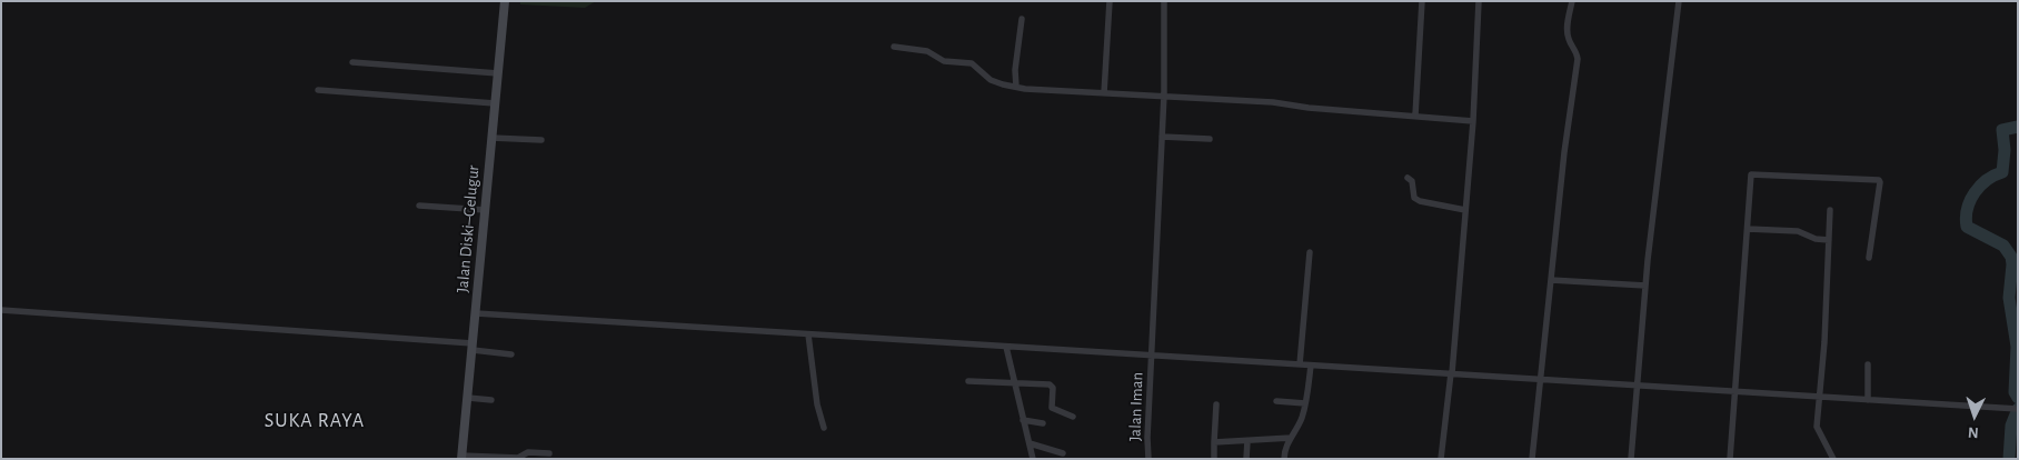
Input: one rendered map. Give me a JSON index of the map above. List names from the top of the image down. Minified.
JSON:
{"streets":{"main road":["Jalan Diski–Gelugur"],"street":["Jalan Iman"]},"districts":["SUKA RAYA"],"north":"bottom"}
